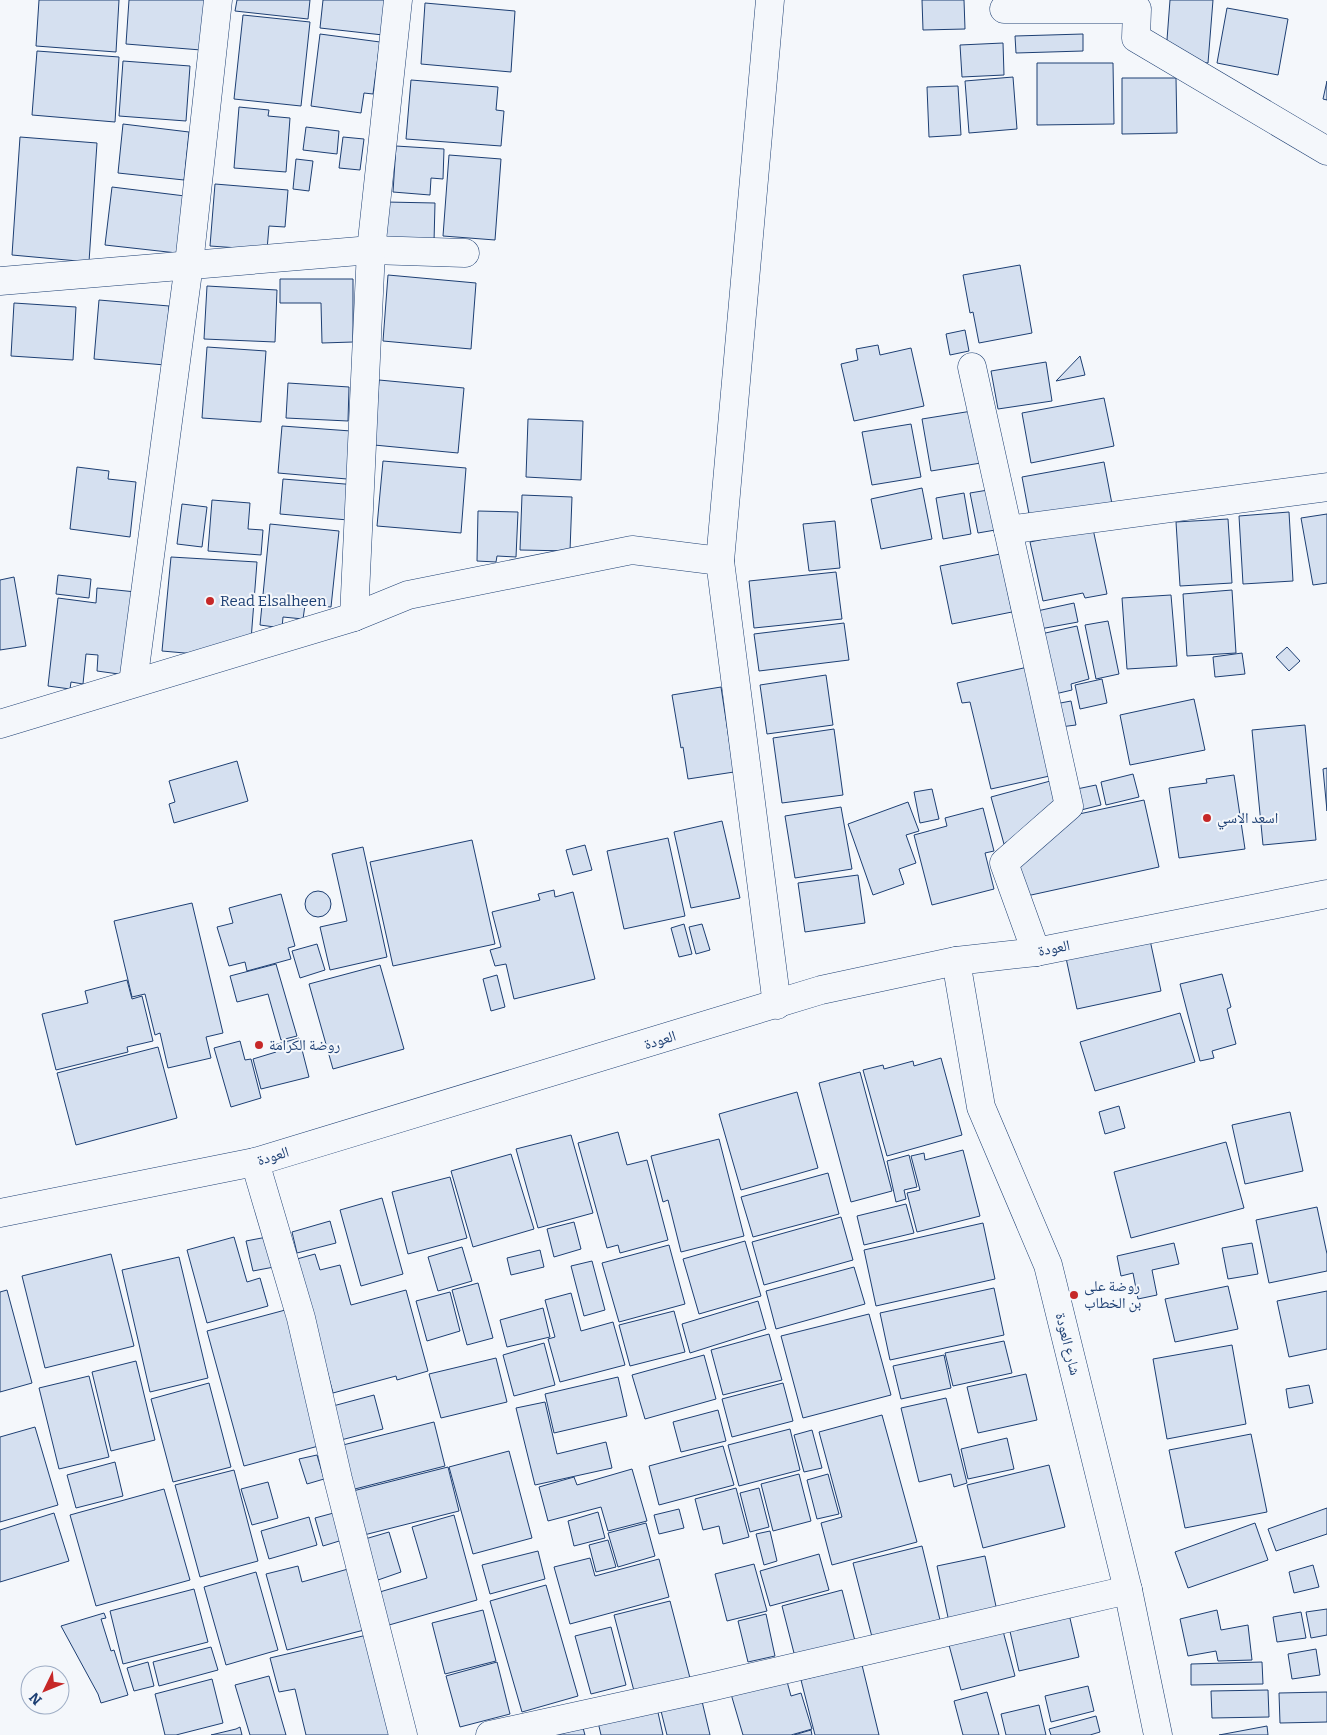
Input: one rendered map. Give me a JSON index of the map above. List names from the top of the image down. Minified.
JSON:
{"streets":{"street":["العودة","شارع العودة"]},"crossings":[["العودة","شارع العودة"]],"places":["Read Elsalheen","اسعد الاسي","روضة الكرامة","روضة على بن الخطاب"],"north":"bottom left"}
